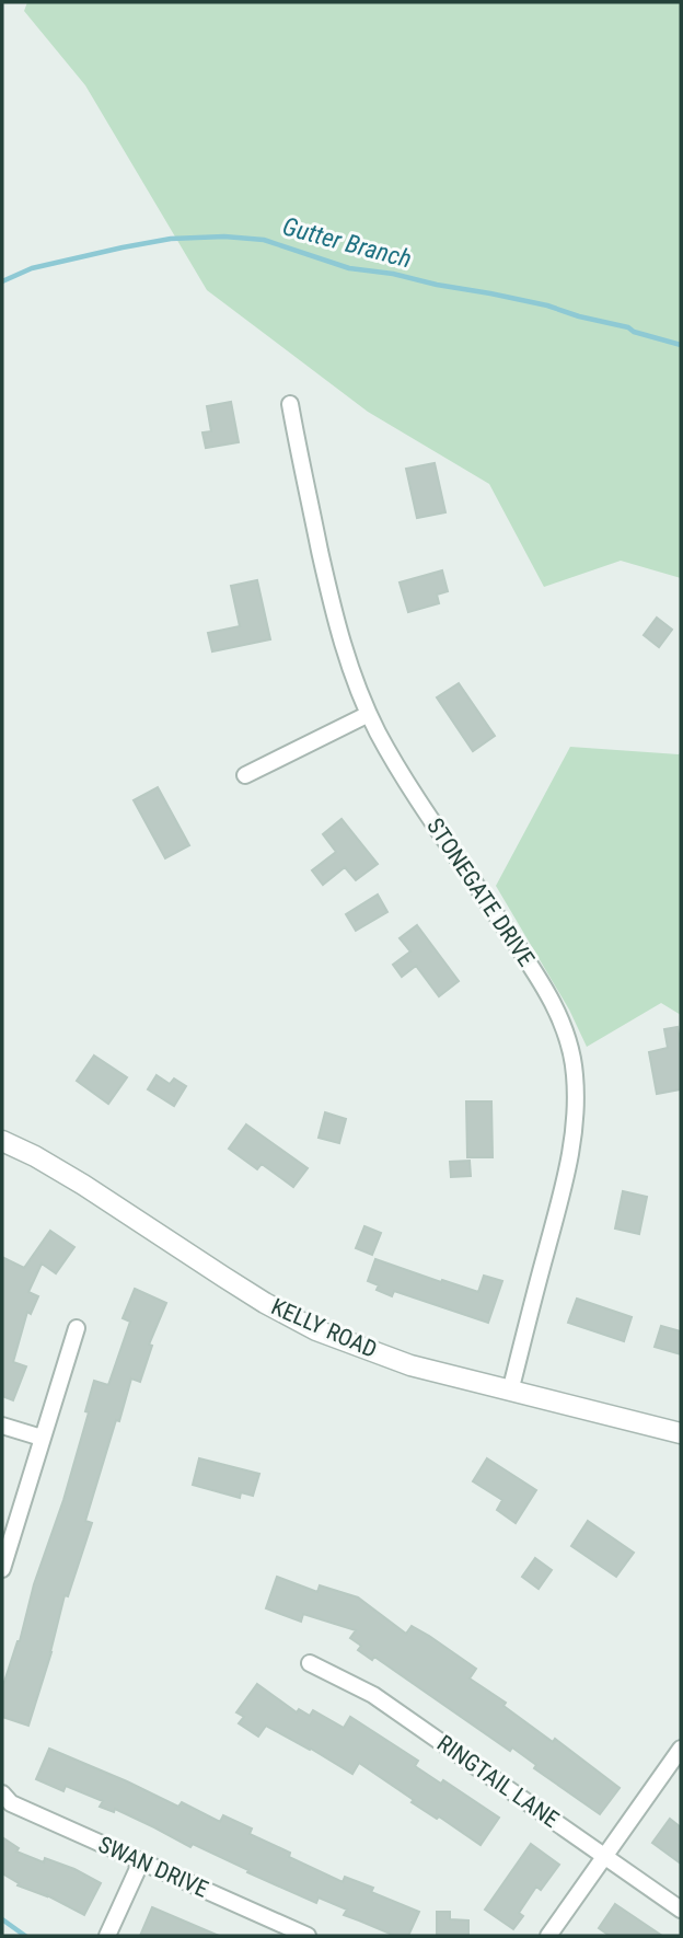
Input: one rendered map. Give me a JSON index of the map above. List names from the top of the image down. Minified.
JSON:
{"streets":{"street":["STONEGATE DRIVE","KELLY ROAD","RINGTAIL LANE","SWAN DRIVE"]},"crossings":[["STONEGATE DRIVE","KELLY ROAD"]],"water":["Gutter Branch"]}
